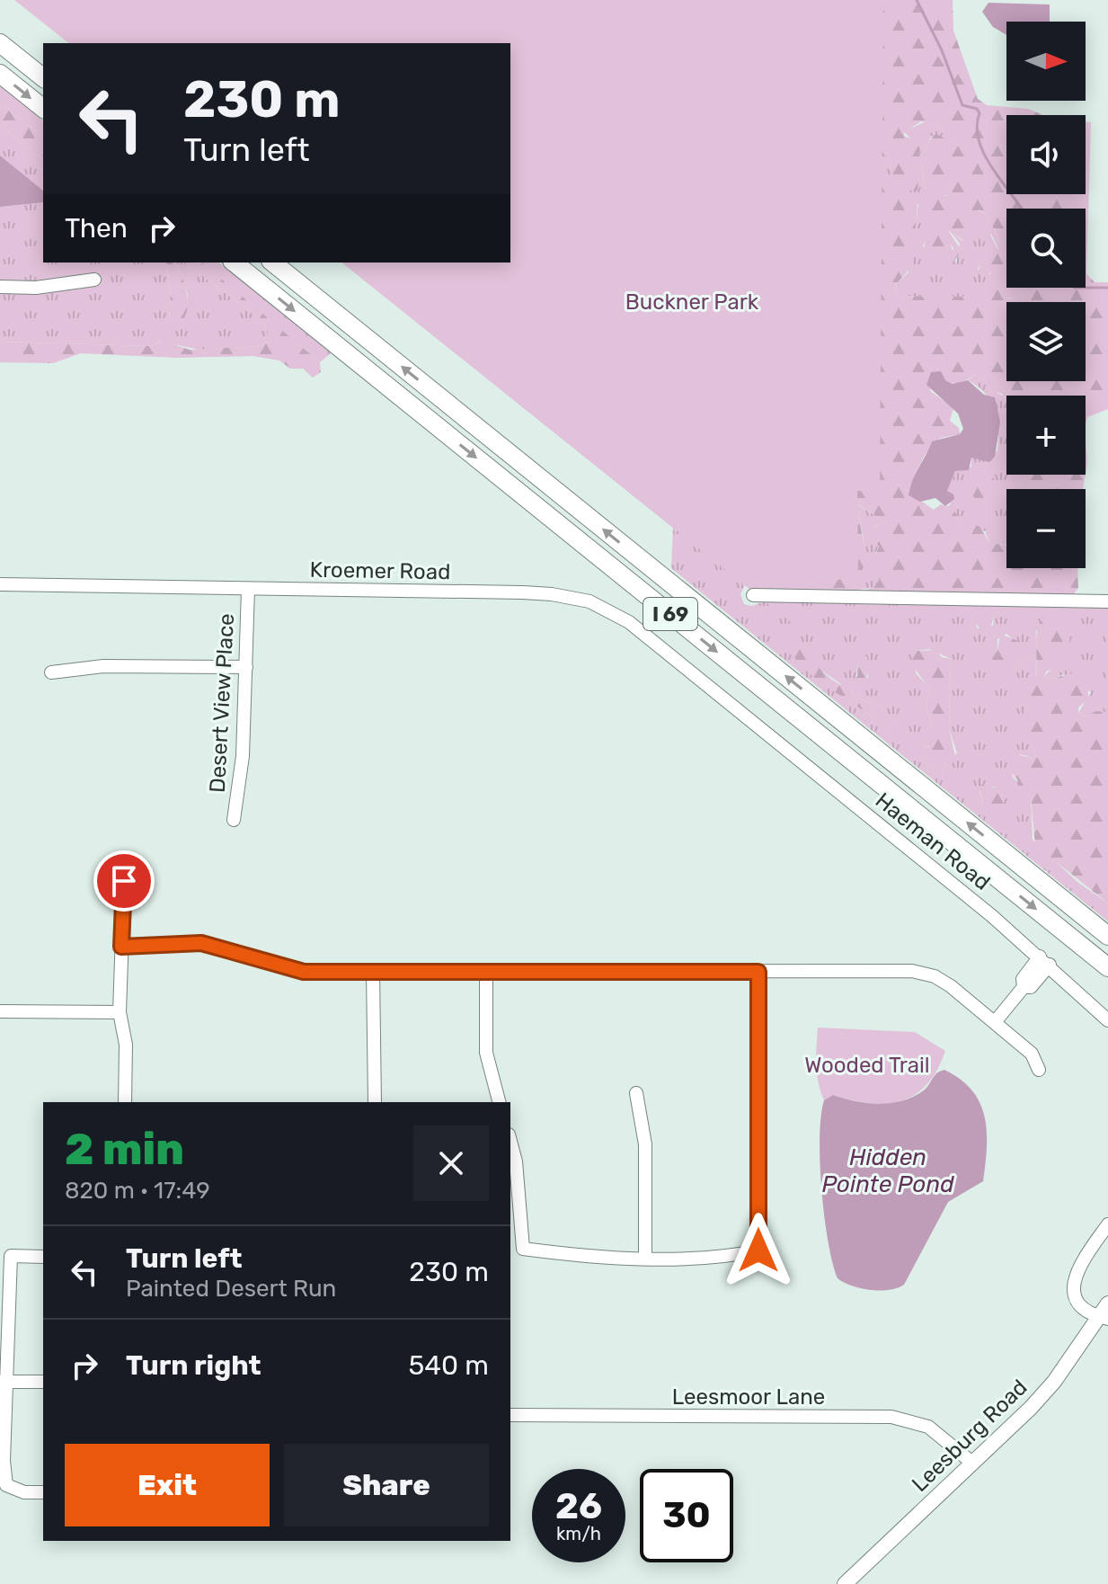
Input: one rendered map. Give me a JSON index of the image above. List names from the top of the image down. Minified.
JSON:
{"streets":{"highway":["I 69"],"main road":["Leesburg Road"],"street":["Kroemer Road","Desert View Place","Haeman Road","Leesmoor Lane"]},"crossings":[["Kroemer Road","Desert View Place"],["Kroemer Road","Haeman Road"],["Leesmoor Lane","Leesburg Road"]],"water":["Hidden Pointe Pond"],"parks":["Buckner Park","Wooded Trail"],"north":"right","page":{"map_buttons":["+","−"],"turn":["230 m","Turn left"],"then":"Then","heading":["2 min","820 m · 17:49"],"list":[{"name":"Turn left","note":"Painted Desert Run","value":"230 m"},{"name":"Turn right","value":"540 m"}],"buttons":["Exit","Share"],"speed":"26 km/h","limit":"30"}}
